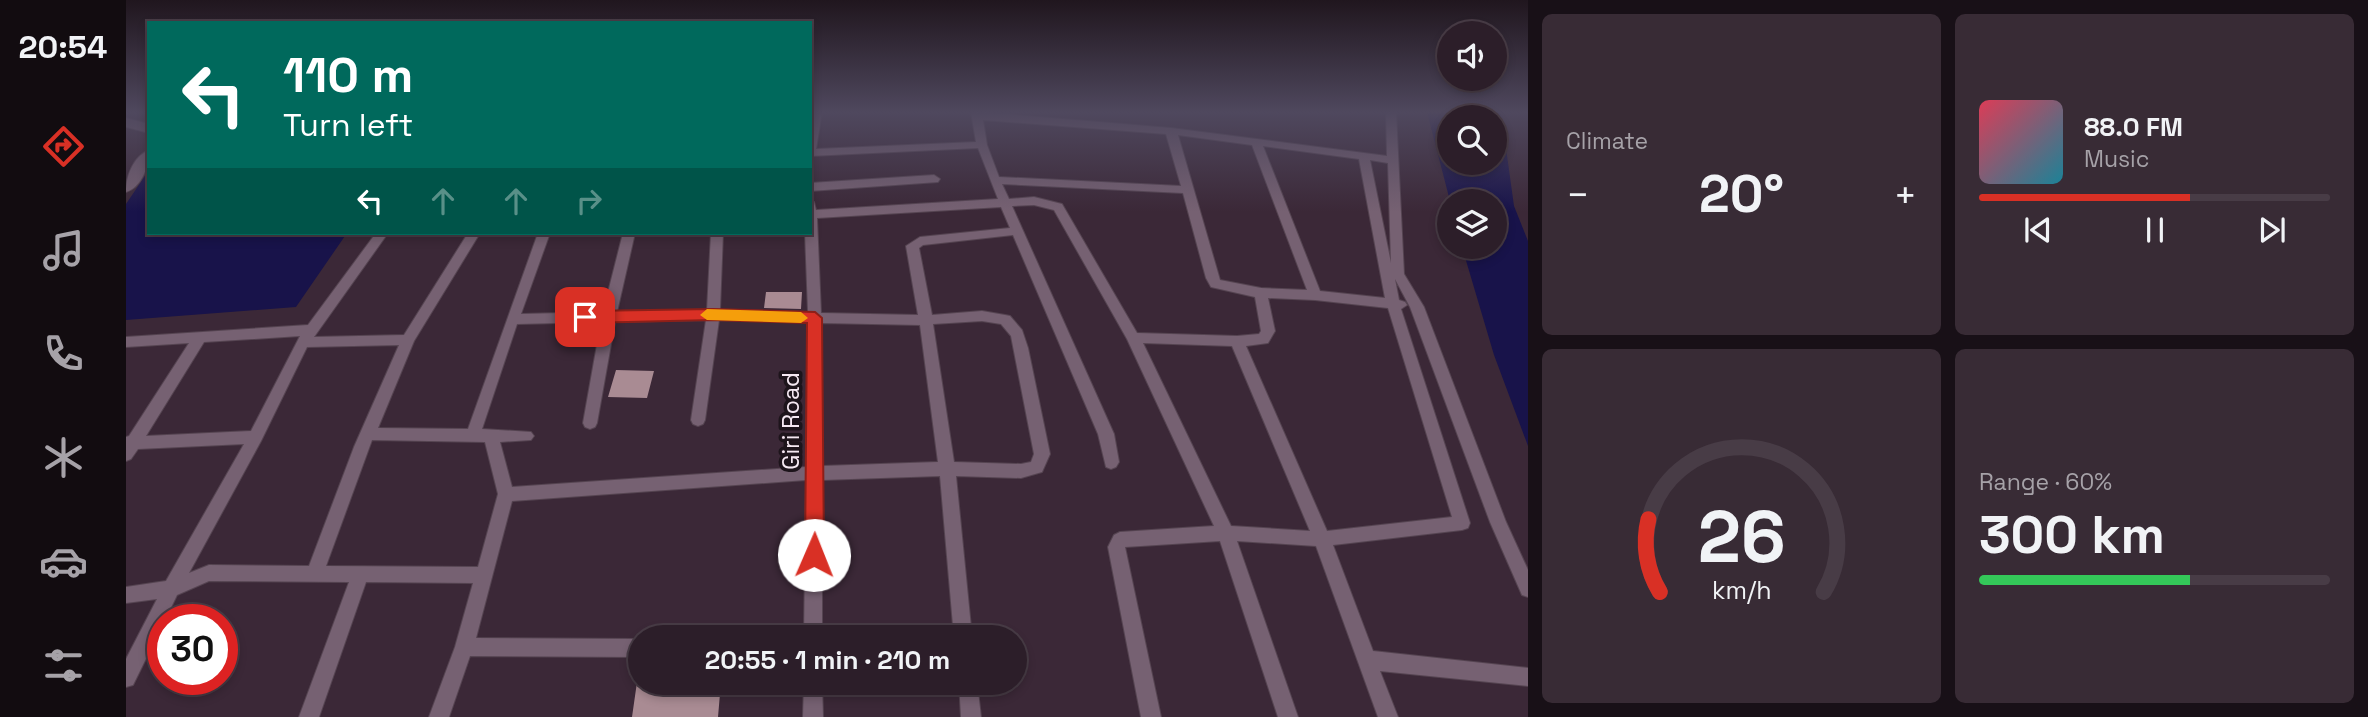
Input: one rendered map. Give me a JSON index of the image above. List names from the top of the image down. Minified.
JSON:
{"streets":{"street":["Giri Road"]},"page":{"tabs":"20:54","tile":["Climate",["Range · 60%","300 km"]],"turn":["110 m","Turn left"],"song":["88.0 FM","Music"],"heat":["−","20°","+"],"limit":"30","trip":"20:55 · 1 min · 210 m","gauge":["26","km/h"]}}
